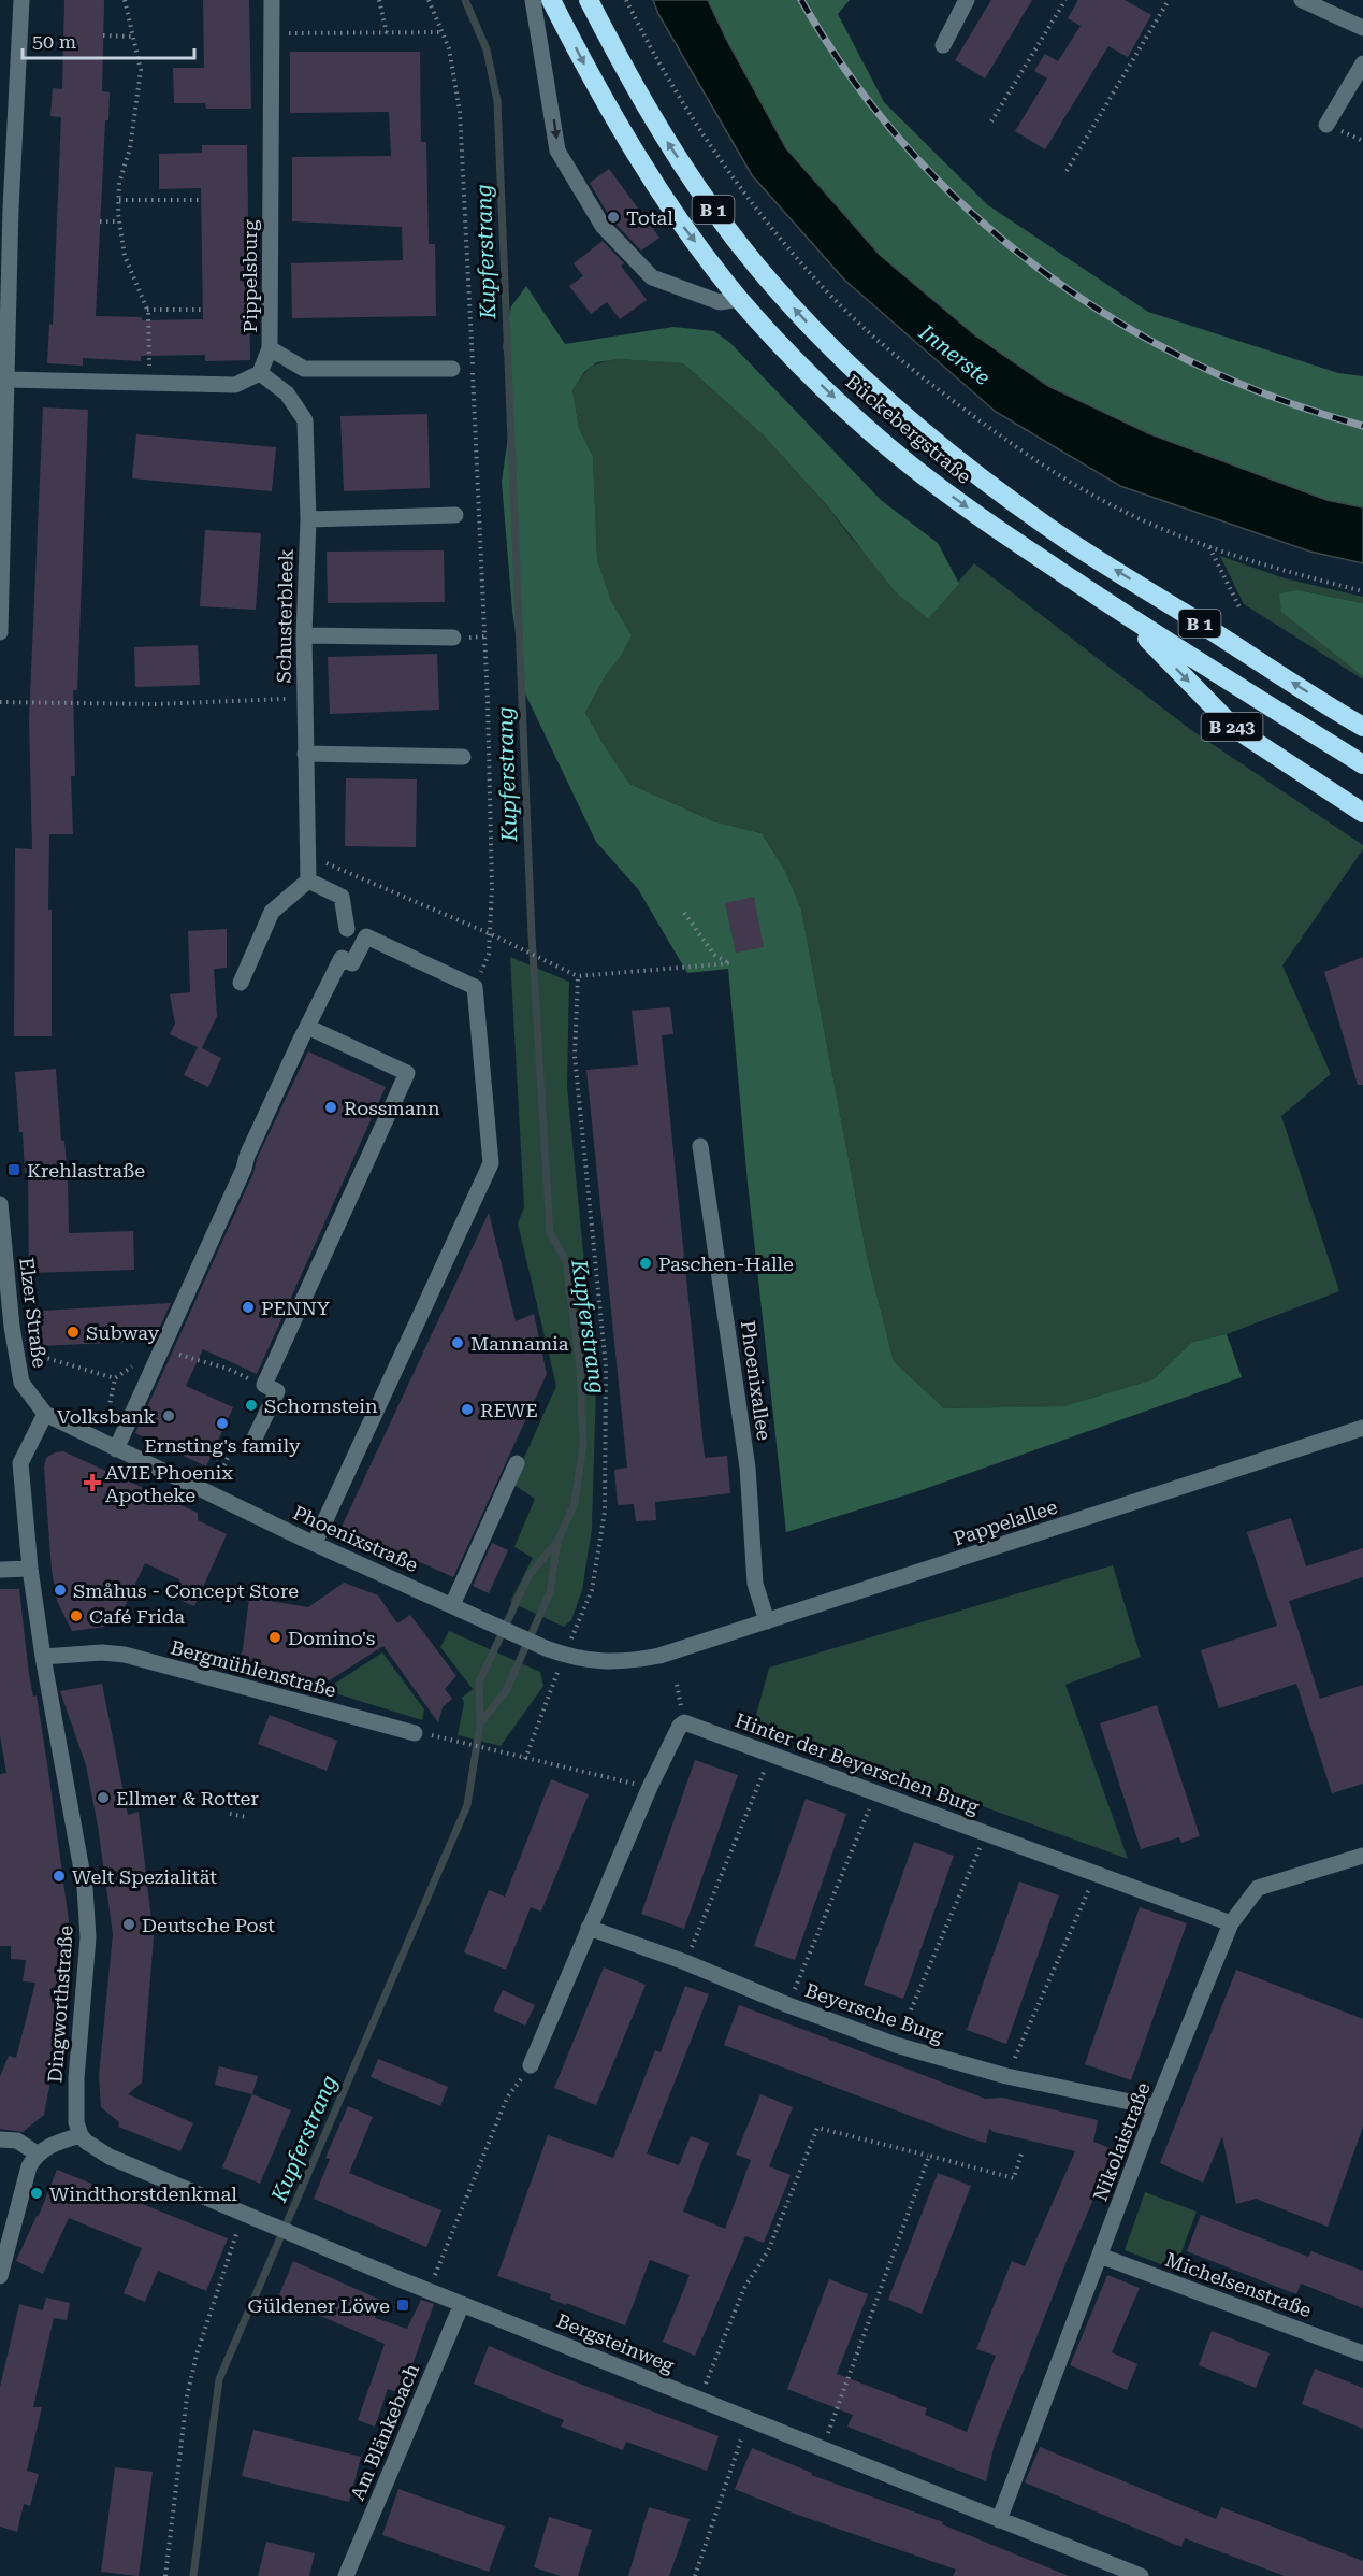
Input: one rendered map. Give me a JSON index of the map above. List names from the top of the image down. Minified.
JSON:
{"streets":{"highway":["B 1","Bückebergstraße","B 243"],"street":["Pippelsburg","Schusterbleek","Elzer Straße","Phoenixallee","Pappelallee","Phoenixstraße","Bergmühlenstraße","Hinter der Beyerschen Burg","Dingworthstraße","Beyersche Burg","Nikolaistraße","Michelsenstraße","Bergsteinweg","Am Blänkebach"]},"crossings":[["Pippelsburg","Schusterbleek"],["Bückebergstraße","B 243"],["Elzer Straße","Phoenixstraße"],["Phoenixallee","Pappelallee"],["Pappelallee","Phoenixstraße"],["Bergmühlenstraße","Dingworthstraße"],["Hinter der Beyerschen Burg","Nikolaistraße"],["Dingworthstraße","Bergsteinweg"],["Beyersche Burg","Nikolaistraße"],["Nikolaistraße","Michelsenstraße"],["Nikolaistraße","Bergsteinweg"],["Bergsteinweg","Am Blänkebach"]],"water":["Kupferstrang","Innerste"],"places":{"other":["Total","Rossmann","Paschen-Halle","PENNY","Subway","Mannamia","Schornstein","REWE","Volksbank","Ernsting's family","Småhus - Concept Store","Café Frida","Domino's","Ellmer & Rotter","Welt Spezialität","Deutsche Post","Windthorstdenkmal"],"transit":["Krehlastraße","Güldener Löwe"],"health":["AVIE Phoenix Apotheke"]},"scale_bar":"50 m"}
